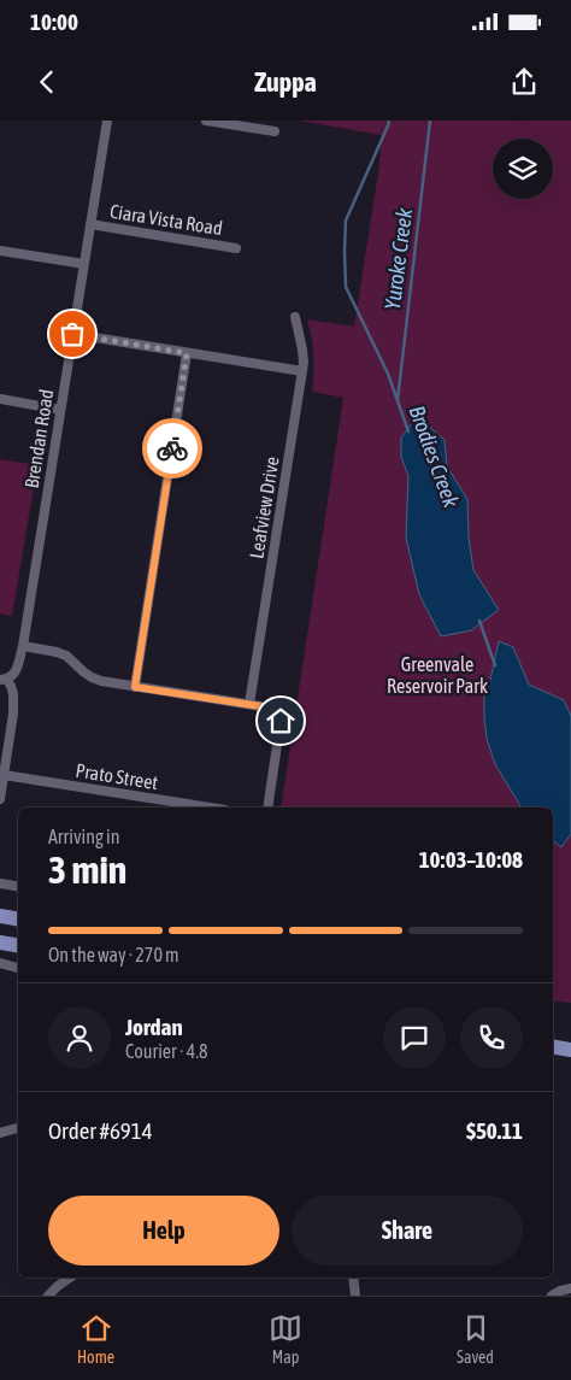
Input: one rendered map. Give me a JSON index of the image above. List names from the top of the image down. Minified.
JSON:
{"streets":{"street":["Ciara Vista Road","Brendan Road","Leafview Drive","Prato Street"]},"crossings":[["Ciara Vista Road","Brendan Road"]],"water":["Yuroke Creek","Brodies Creek"],"parks":["Greenvale Reservoir Park"],"page":{"status":"10:00","header":"Zuppa","heading":["3 min","Arriving in","10:03–10:08"],"panel":["Jordan","Courier · 4.8","Order #6914","$50.11"],"bar":"On the way · 270 m","buttons":["Help","Share"],"tabs":["Home","Map","Saved"]}}
